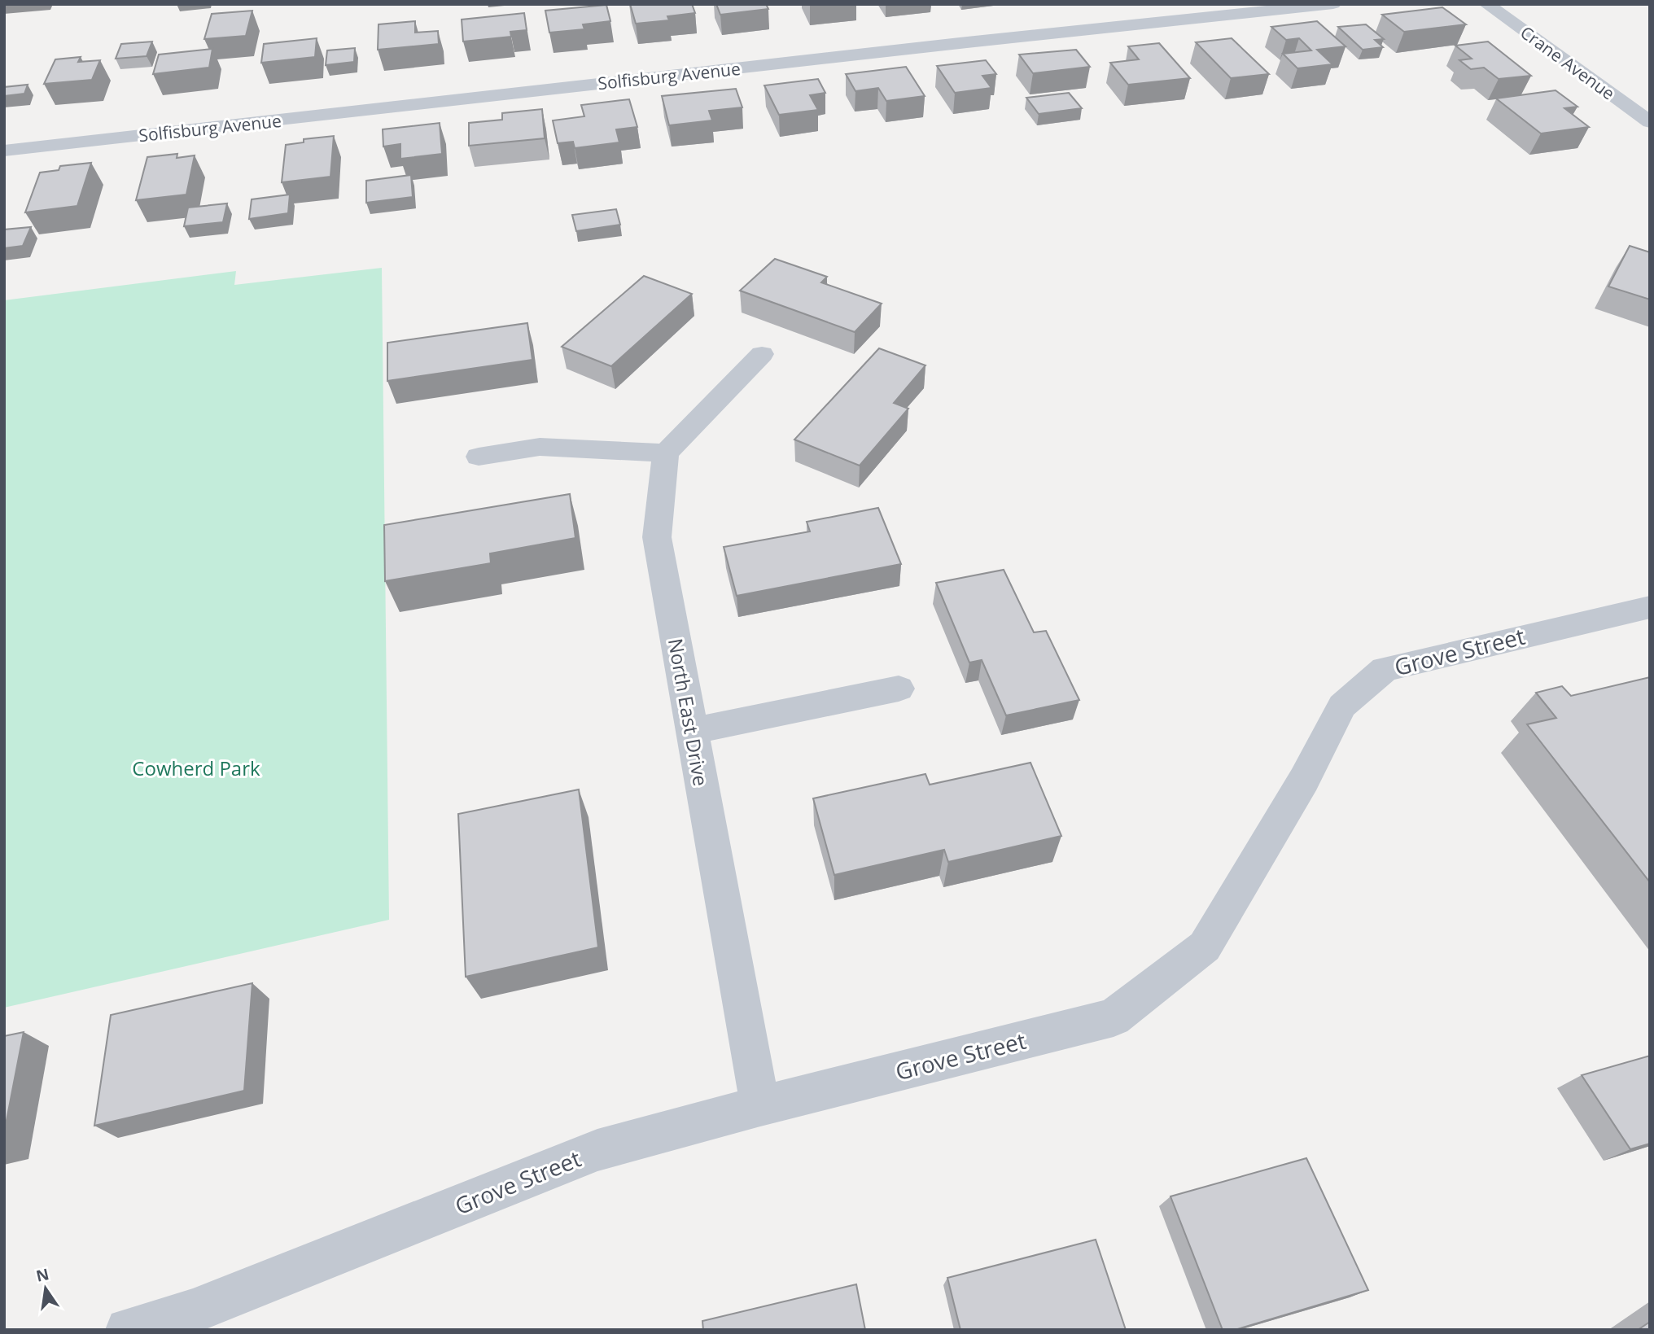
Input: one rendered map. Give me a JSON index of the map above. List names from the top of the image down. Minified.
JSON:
{"streets":{"street":["Crane Avenue","Solfisburg Avenue","Grove Street","North East Drive"]},"crossings":[["Grove Street","North East Drive"]],"parks":["Cowherd Park"],"north":"top"}
